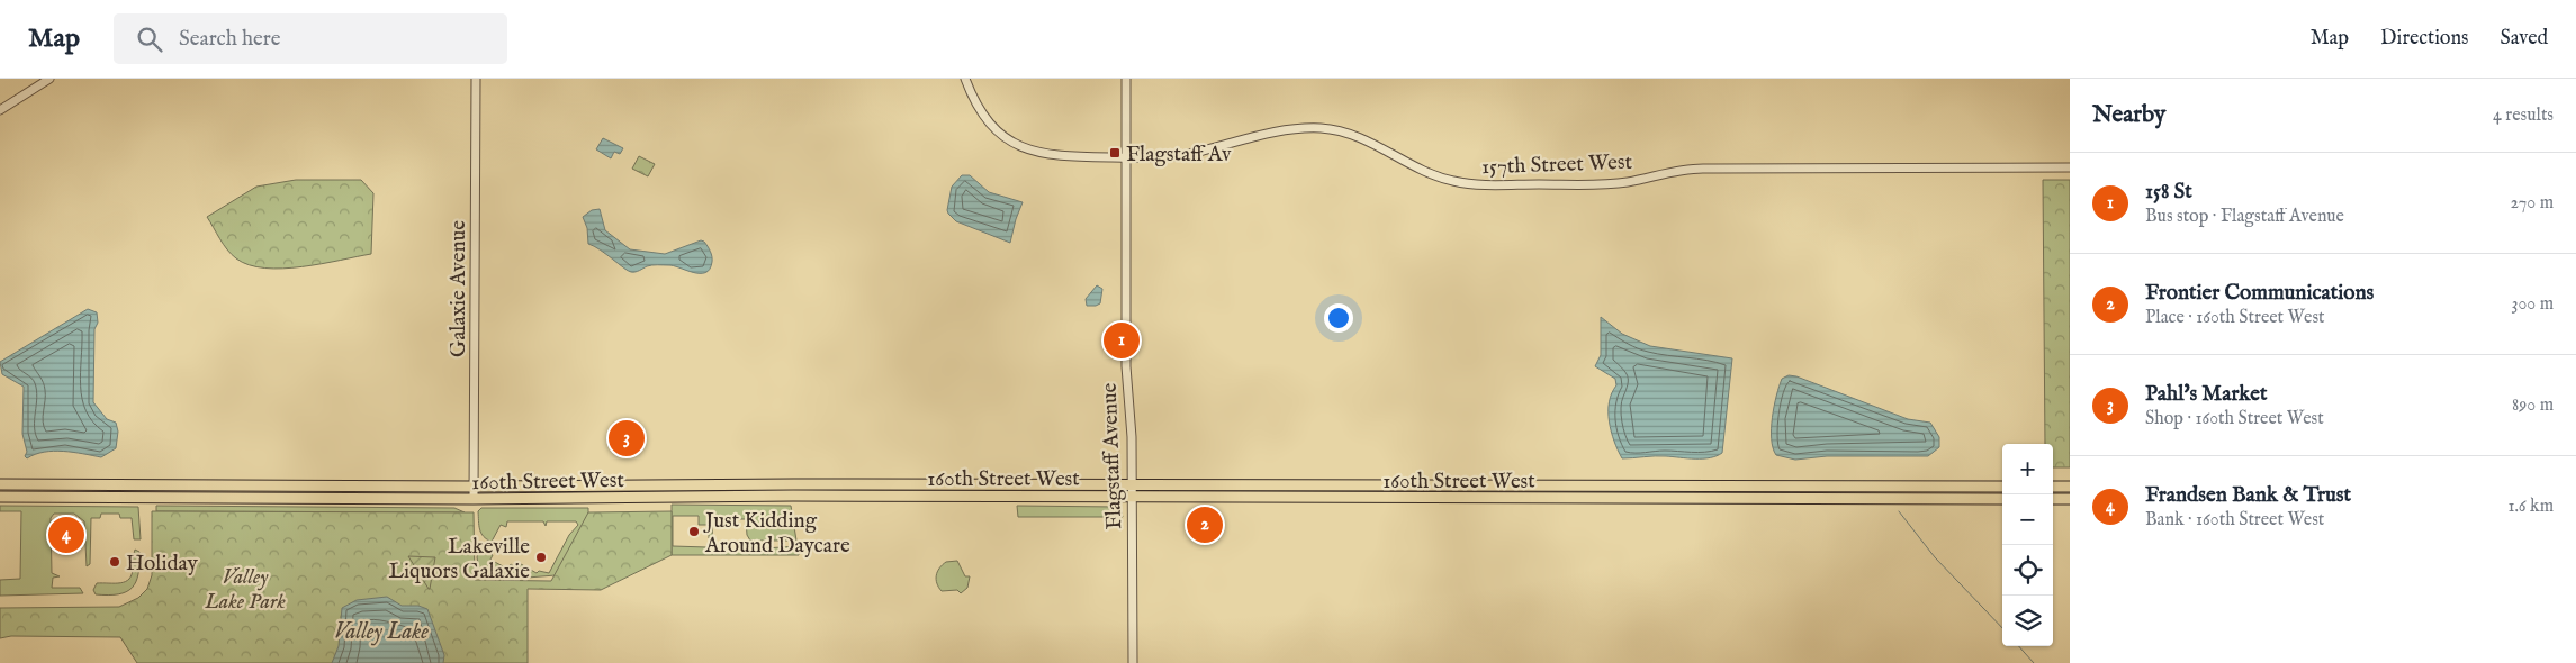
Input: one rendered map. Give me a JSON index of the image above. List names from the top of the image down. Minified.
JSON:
{"streets":{"main road":["160th Street West"],"street":["157th Street West","Galaxie Avenue","Flagstaff Avenue"]},"crossings":[["157th Street West","Flagstaff Avenue"],["Galaxie Avenue","160th Street West"],["Flagstaff Avenue","160th Street West"]],"water":["Valley Lake"],"parks":["Valley Lake Park"],"places":{"transit":["Flagstaff Av"],"other":["Just Kidding Around Daycare","Lakeville Liquors Galaxie","Holiday"]},"page":{"header":"Map","search":"Search here","nav":["Map","Directions","Saved"],"heading":["Nearby","4 results"],"list":[{"mark":"1","name":"158 St","note":"Bus stop · Flagstaff Avenue","value":"270 m"},{"mark":"2","name":"Frontier Communications","note":"Place · 160th Street West","value":"300 m"},{"mark":"3","name":"Pahl's Market","note":"Shop · 160th Street West","value":"890 m"},{"mark":"4","name":"Frandsen Bank & Trust","note":"Bank · 160th Street West","value":"1.6 km"}],"pins":["1","3","2","4"],"map_buttons":["+","−"]}}
